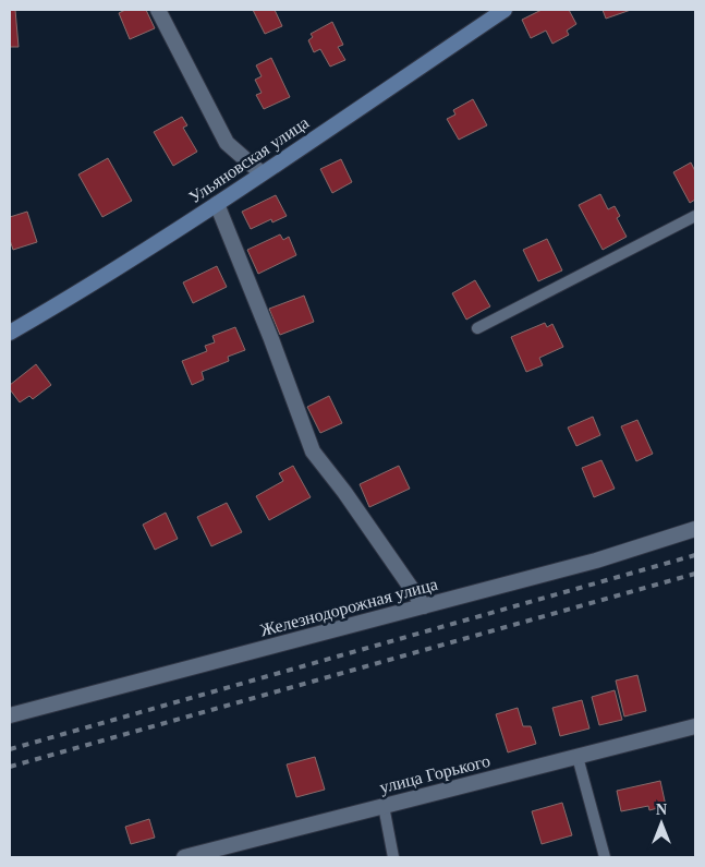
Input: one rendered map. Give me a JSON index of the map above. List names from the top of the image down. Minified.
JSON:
{"streets":{"main road":["Ульяновская улица"],"street":["Железнодорожная улица","улица Горького"]},"north":"top"}
